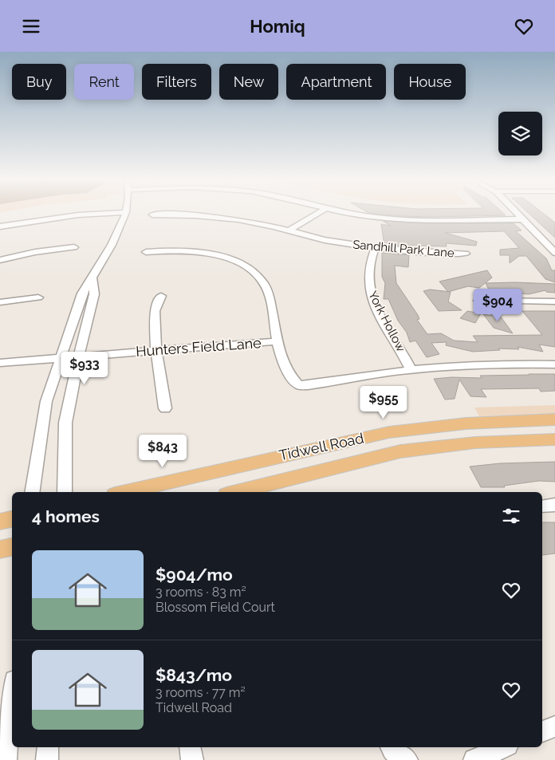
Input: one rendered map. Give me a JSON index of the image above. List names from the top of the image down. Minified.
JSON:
{"streets":{"main road":["Tidwell Road"],"street":["Sandhill Park Lane","York Hollow","Hunters Field Lane"]},"crossings":[["Sandhill Park Lane","York Hollow"]],"page":{"header":"Homiq","chip":["Buy","Rent","Filters","New","Apartment","House"],"price":["$904","$933","$955","$843"],"heading":"4 homes","list":[{"name":"$904/mo","note":"3 rooms · 83 m² · Blossom Field Court"},{"name":"$843/mo","note":"3 rooms · 77 m² · Tidwell Road"}]}}
